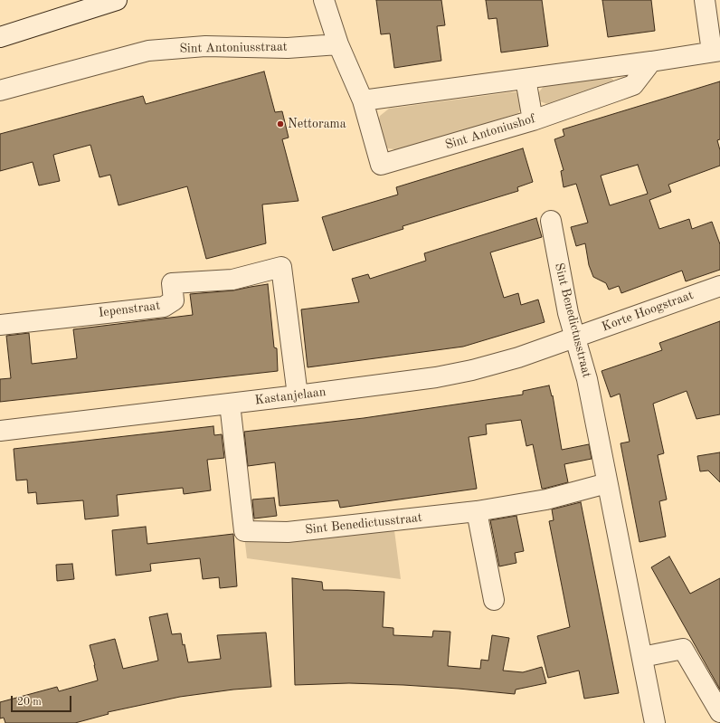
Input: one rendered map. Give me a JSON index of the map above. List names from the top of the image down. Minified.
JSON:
{"streets":{"street":["Sint Antoniusstraat","Sint Antoniushof","Iepenstraat","Korte Hoogstraat","Sint Benedictusstraat","Kastanjelaan"]},"crossings":[["Sint Antoniusstraat","Sint Antoniushof"],["Iepenstraat","Kastanjelaan"],["Korte Hoogstraat","Sint Benedictusstraat"],["Korte Hoogstraat","Kastanjelaan"],["Sint Benedictusstraat","Kastanjelaan"]],"places":["Nettorama"],"scale_bar":"20 m"}
